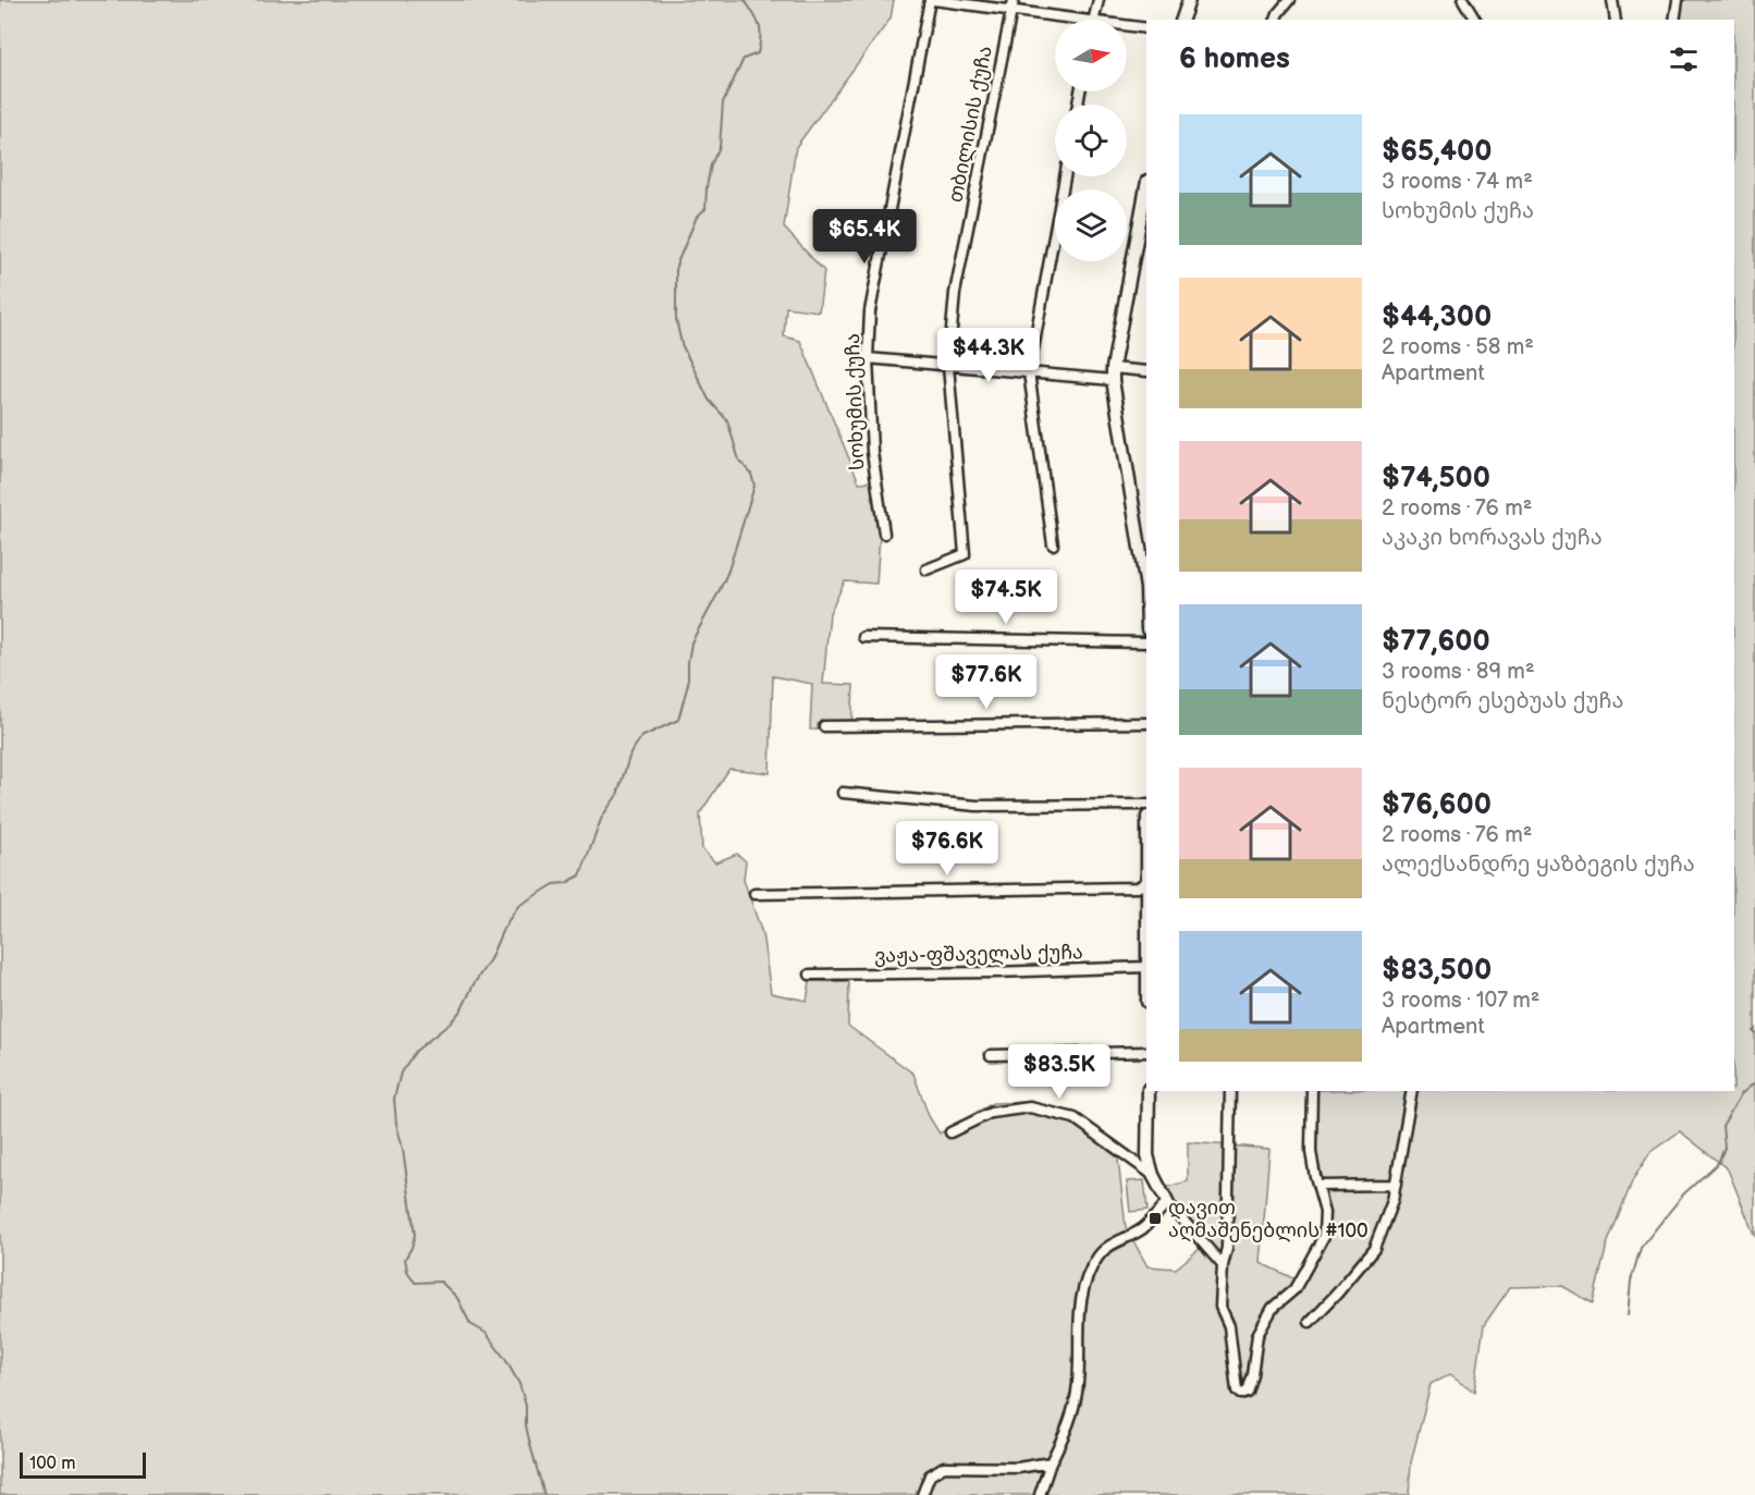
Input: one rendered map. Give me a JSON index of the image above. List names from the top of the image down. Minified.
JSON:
{"streets":{"street":["თბილისის ქუჩა","სოხუმის ქუჩა","ვაჟა-ფშაველას ქუჩა"]},"crossings":[["თბილისის ქუჩა","სოხუმის ქუჩა"]],"places":{"transit":["დავით აღმაშენებლის #100"]},"scale_bar":"100 m","north":"right","page":{"heading":"6 homes","list":[{"name":"$65,400","note":"3 rooms · 74 m² · სოხუმის ქუჩა"},{"name":"$44,300","note":"2 rooms · 58 m² · Apartment"},{"name":"$74,500","note":"2 rooms · 76 m² · აკაკი ხორავას ქუჩა"},{"name":"$77,600","note":"3 rooms · 89 m² · ნესტორ ესებუას ქუჩა"},{"name":"$76,600","note":"2 rooms · 76 m² · ალექსანდრე ყაზბეგის ქუჩა"},{"name":"$83,500","note":"3 rooms · 107 m² · Apartment"}],"price":["$65.4K","$44.3K","$74.5K","$77.6K","$76.6K","$83.5K"],"scale":"100 m"}}
